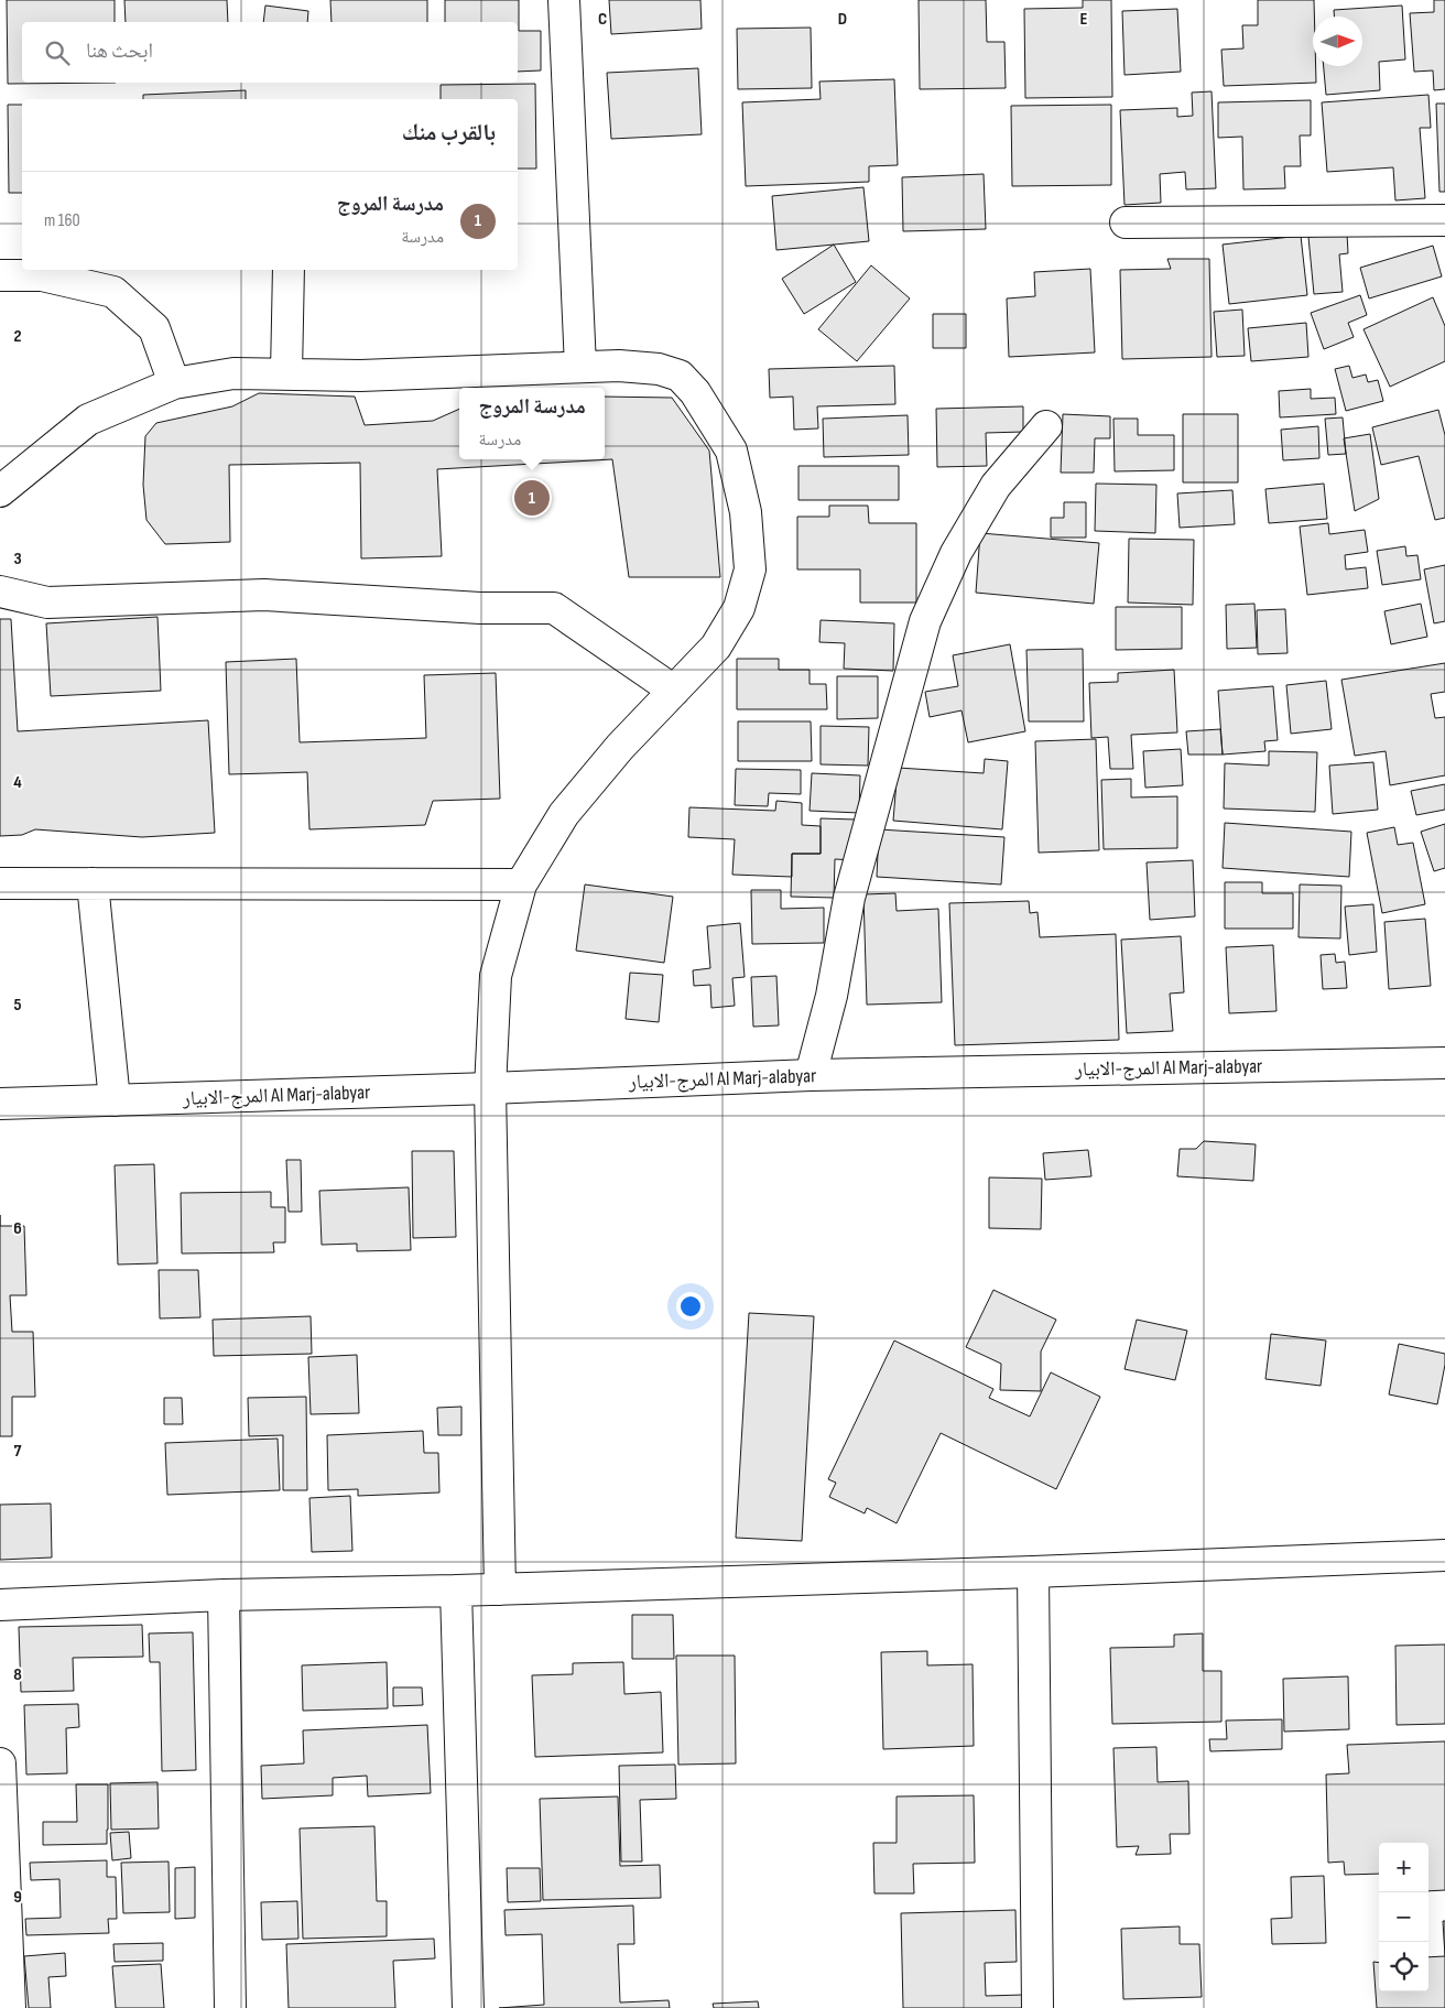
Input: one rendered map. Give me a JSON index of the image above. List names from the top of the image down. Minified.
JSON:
{"streets":{"street":["المرج-الابيار Al Marj-alabyar"]},"north":"right","page":{"search":"ابحث هنا","heading":"بالقرب منك","list":[{"mark":"1","name":"مدرسة المروج","note":"مدرسة","value":"160 m"}],"popup":["مدرسة المروج","مدرسة"],"pins":"1","map_buttons":["+","−"]},"grid":{"columns":["C","D","E"],"rows":["2","3","4","5","6","7","8","9"]}}
